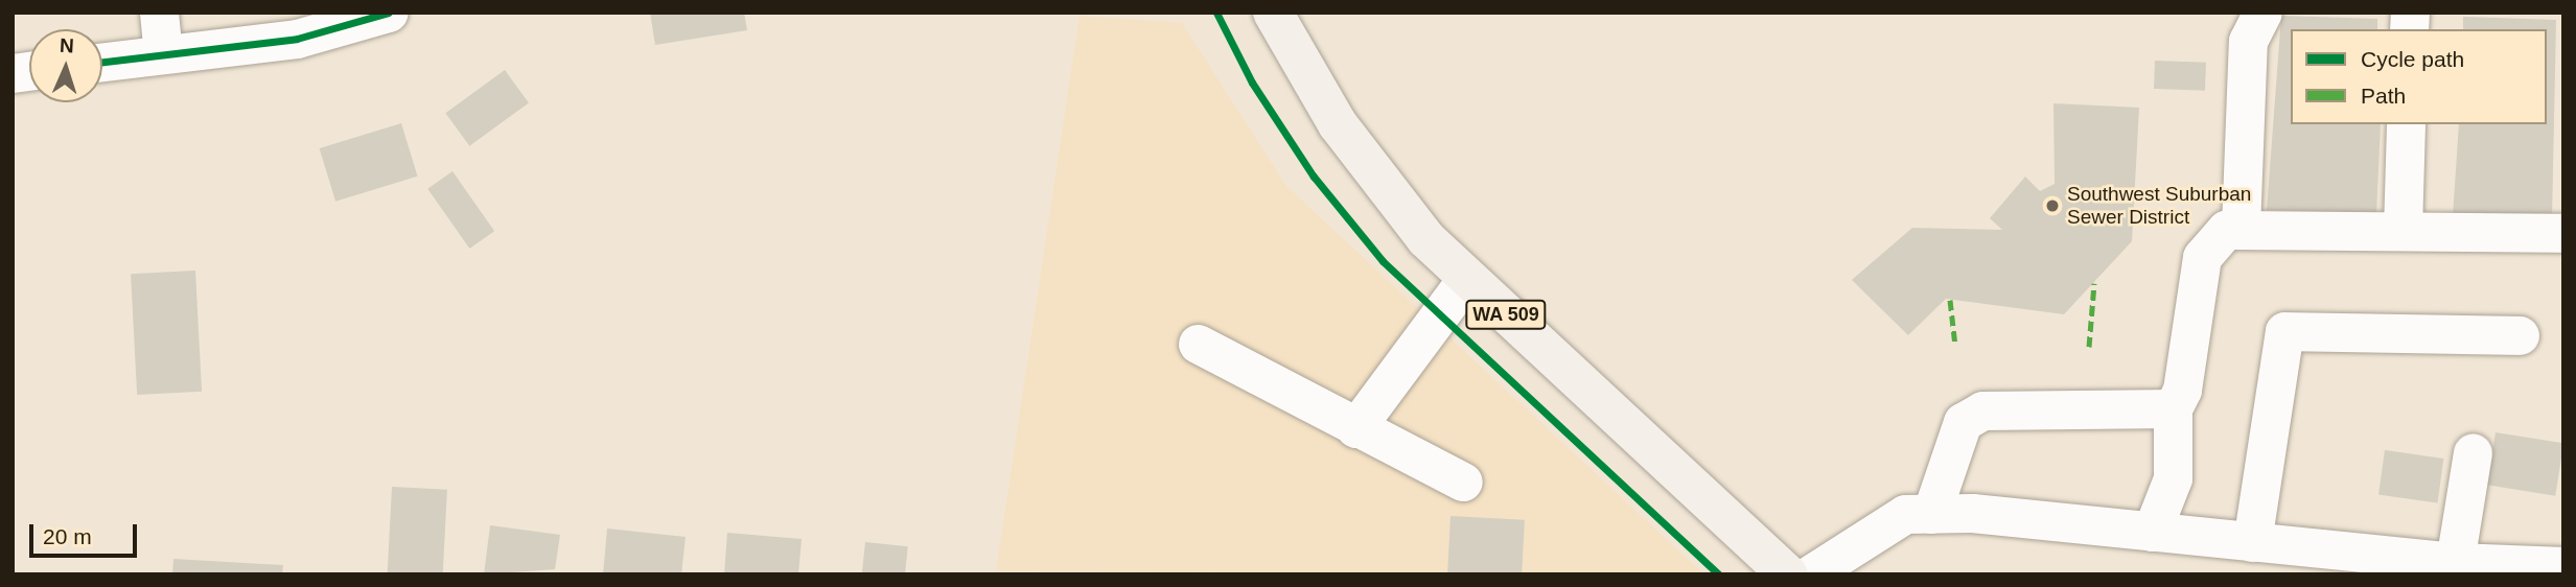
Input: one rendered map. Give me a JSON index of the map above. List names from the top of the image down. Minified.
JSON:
{"streets":{"main road":["WA 509"]},"places":["Southwest Suburban Sewer District"],"legend":["Cycle path","Path"],"scale_bar":"20 m","north":"top"}
